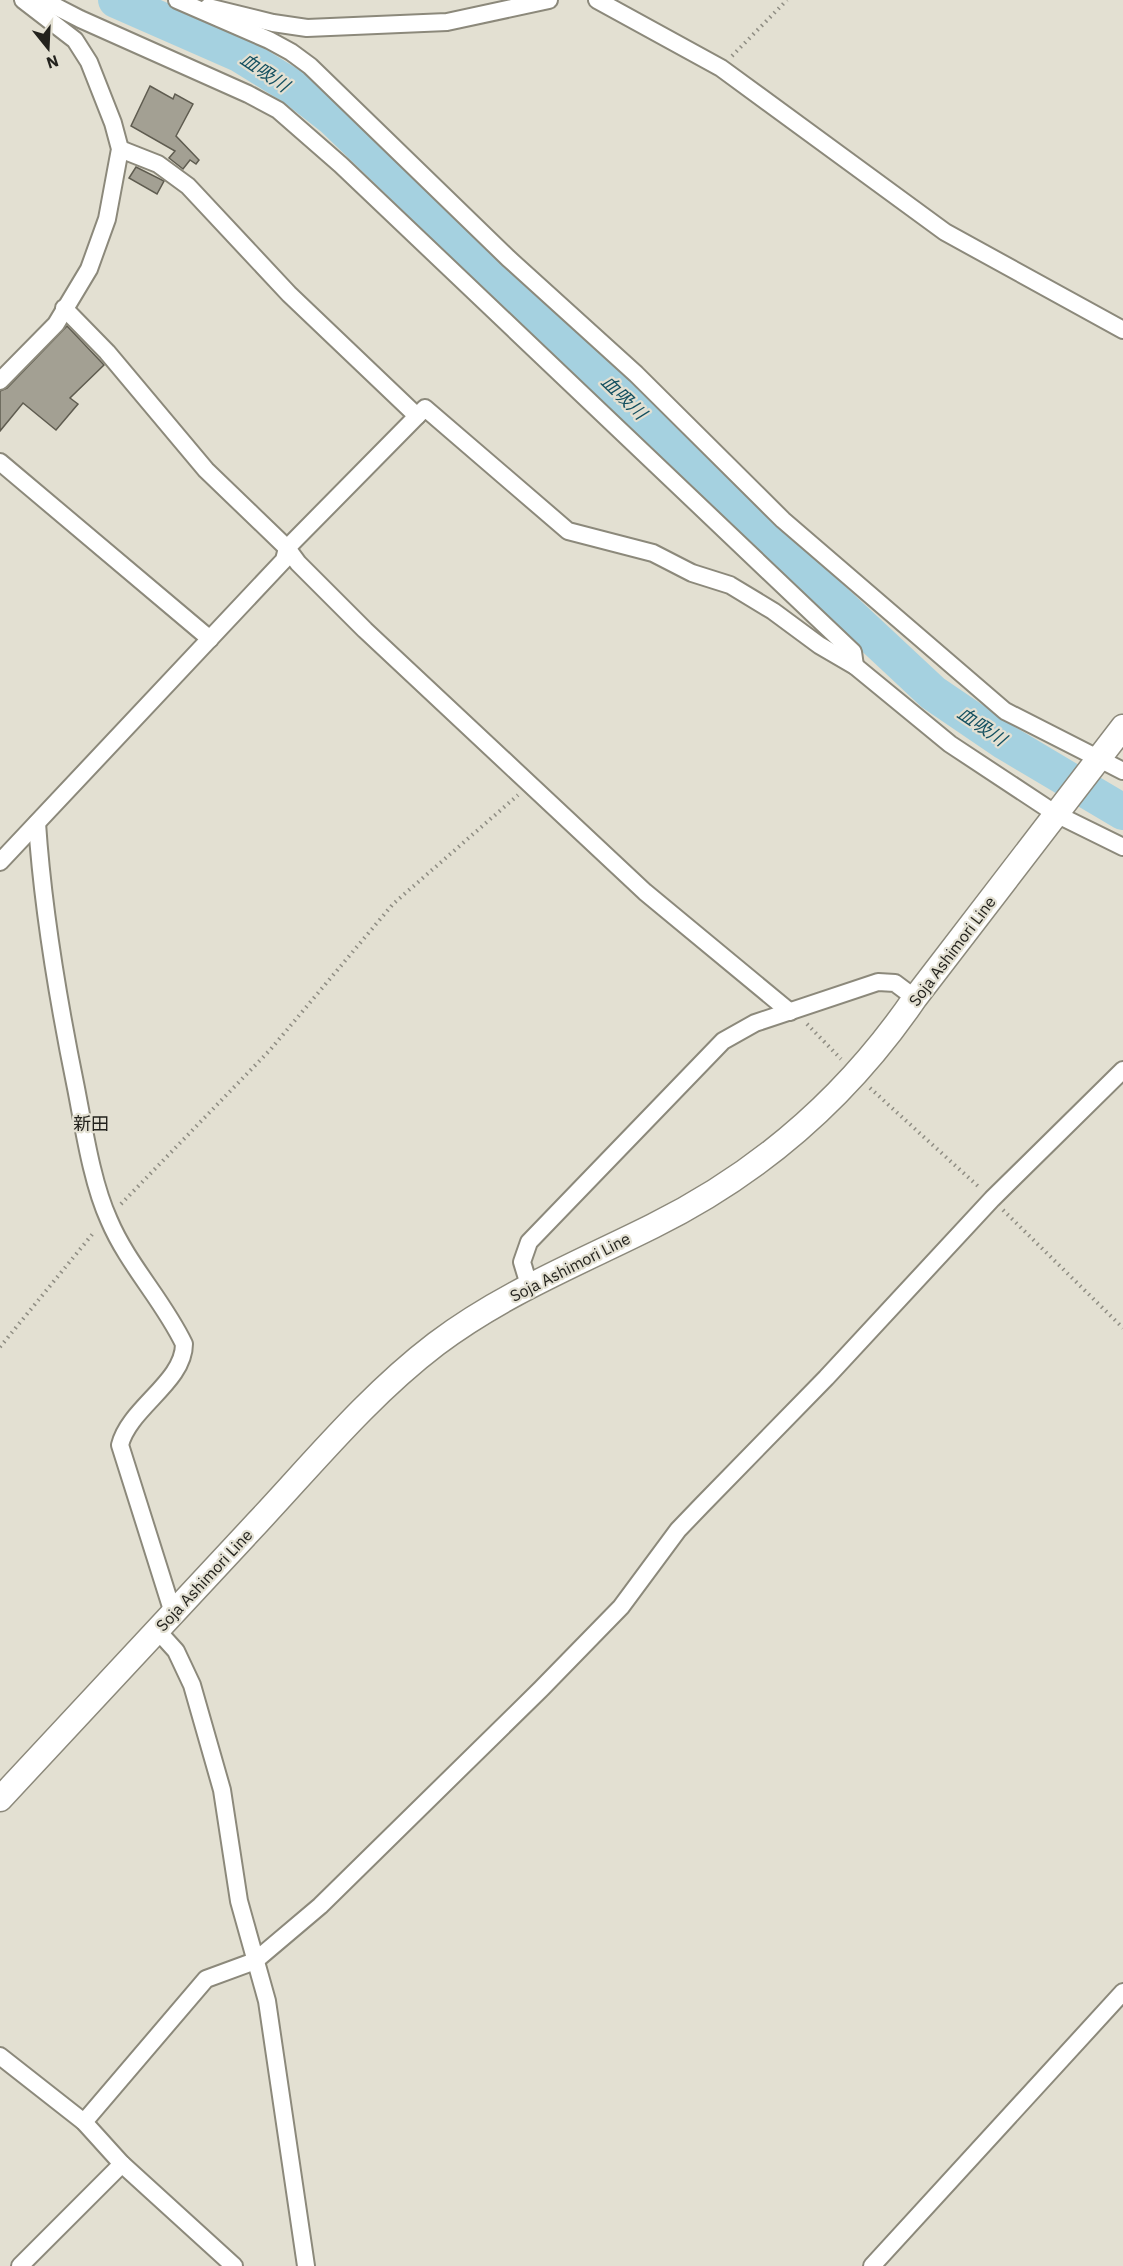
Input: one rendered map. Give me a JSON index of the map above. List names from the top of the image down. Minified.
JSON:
{"streets":{"main road":["Soja Ashimori Line"]},"districts":["新田"],"water":["血吸川"],"north":"bottom"}
